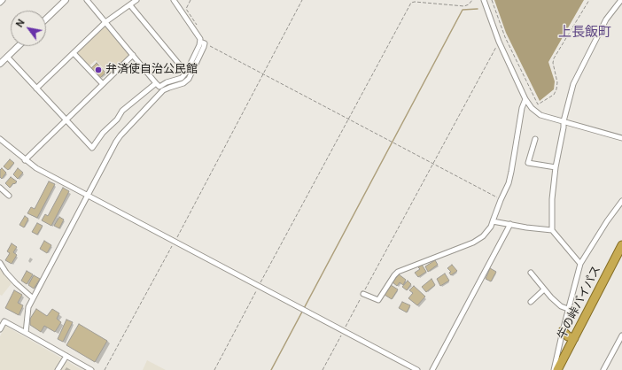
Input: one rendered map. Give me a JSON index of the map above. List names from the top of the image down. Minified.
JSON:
{"streets":{"highway":["牛の峠バイパス"]},"districts":["上長飯町"],"places":["弁済使自治公民館"],"north":"top left"}
